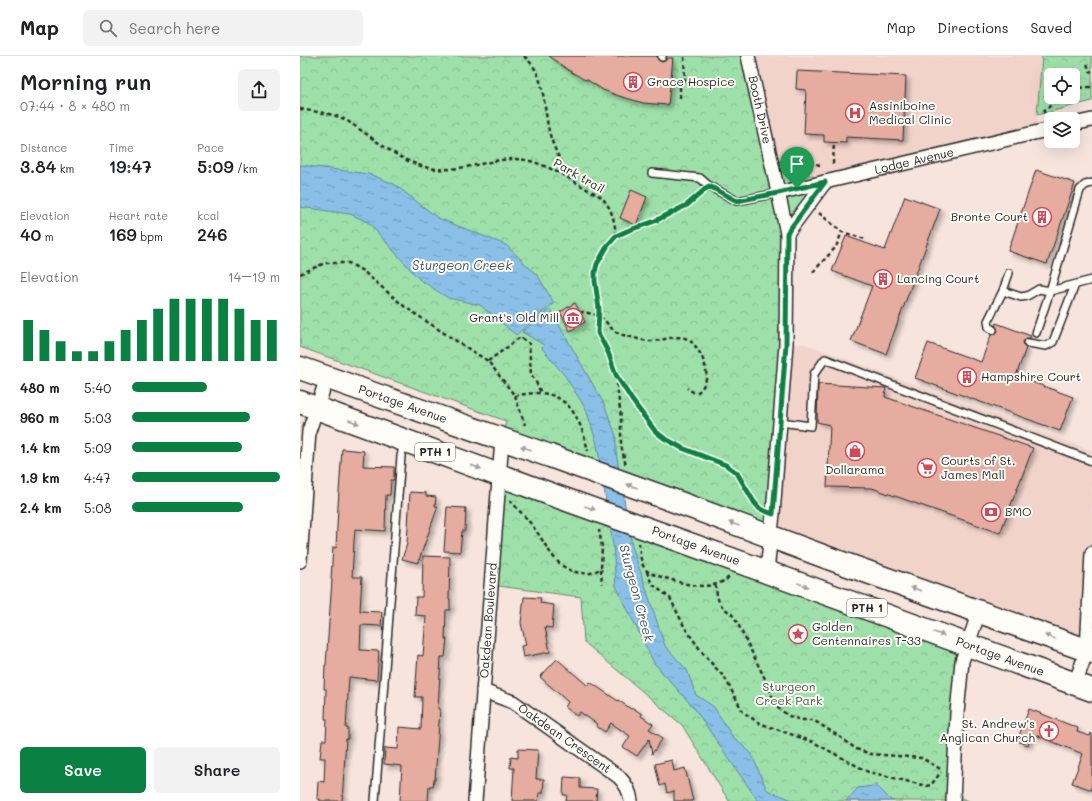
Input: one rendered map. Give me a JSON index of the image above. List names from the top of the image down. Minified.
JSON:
{"streets":{"highway":["Portage Avenue","PTH 1"],"street":["Booth Drive","Lodge Avenue","Oakdean Boulevard","Oakdean Crescent"],"path":["Park trail"]},"crossings":[["Booth Drive","Lodge Avenue"],["Booth Drive","Portage Avenue"],["Portage Avenue","Oakdean Boulevard"],["Oakdean Boulevard","Oakdean Crescent"]],"water":["Sturgeon Creek"],"parks":["Sturgeon Creek Park"],"places":{"building":["Grace Hospice","Bronte Court","Lancing Court","Hampshire Court"],"hospital":["Assiniboine Medical Clinic"],"museum":["Grant's Old Mill"],"shop":["Dollarama"],"supermarket":["Courts of St. James Mall"],"bank":["BMO"],"place":["Golden Centennaires T-33"],"church":["St. Andrew's Anglican Church"]},"page":{"header":"Map","search":"Search here","nav":["Map","Directions","Saved"],"heading":["Morning run","07:44 · 8 × 480 m"],"stats":[["Distance","3.84 km"],["Time","19:47"],["Pace","5:09 /km"],["Elevation","40 m"],["Heart rate","169 bpm"],["kcal","246"]],"chart":["Elevation","14–19 m"],"list":[{"name":"480 m","note":"5:40"},{"name":"960 m","note":"5:03"},{"name":"1.4 km","note":"5:09"},{"name":"1.9 km","note":"4:47"},{"name":"2.4 km","note":"5:08"}],"buttons":["Save","Share"]}}
